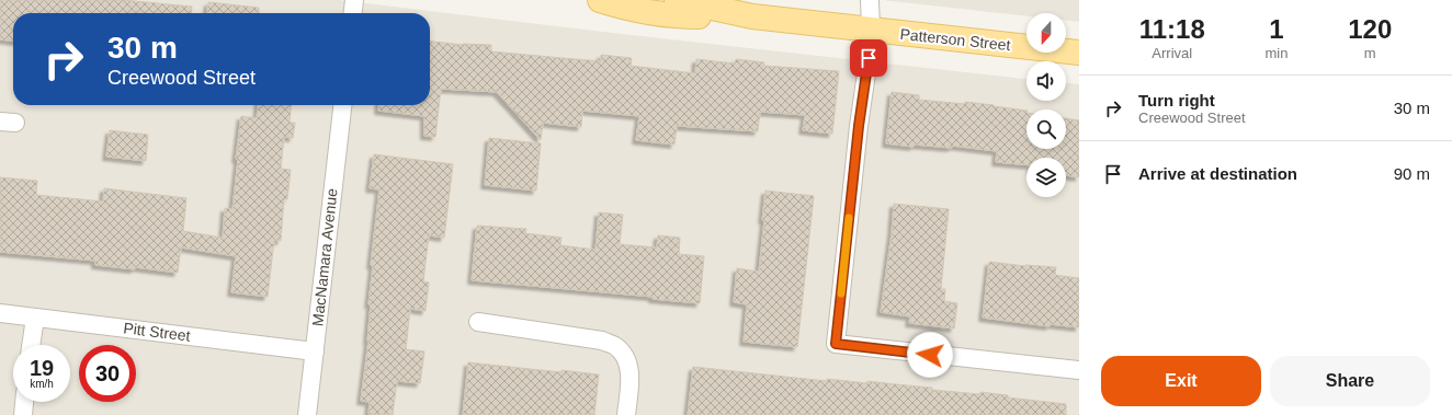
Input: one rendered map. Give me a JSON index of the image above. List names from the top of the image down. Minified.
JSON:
{"streets":{"main road":["Patterson Street"],"street":["MacNamara Avenue","Pitt Street"]},"crossings":[["MacNamara Avenue","Pitt Street"]],"north":"bottom","page":{"eta":["11:18","Arrival","1","min","120","m"],"turn":["30 m","Creewood Street"],"list":[{"name":"Turn right","note":"Creewood Street","value":"30 m"},{"name":"Arrive at destination","value":"90 m"}],"speed":"19 km/h","limit":"30","buttons":["Exit","Share"]}}
